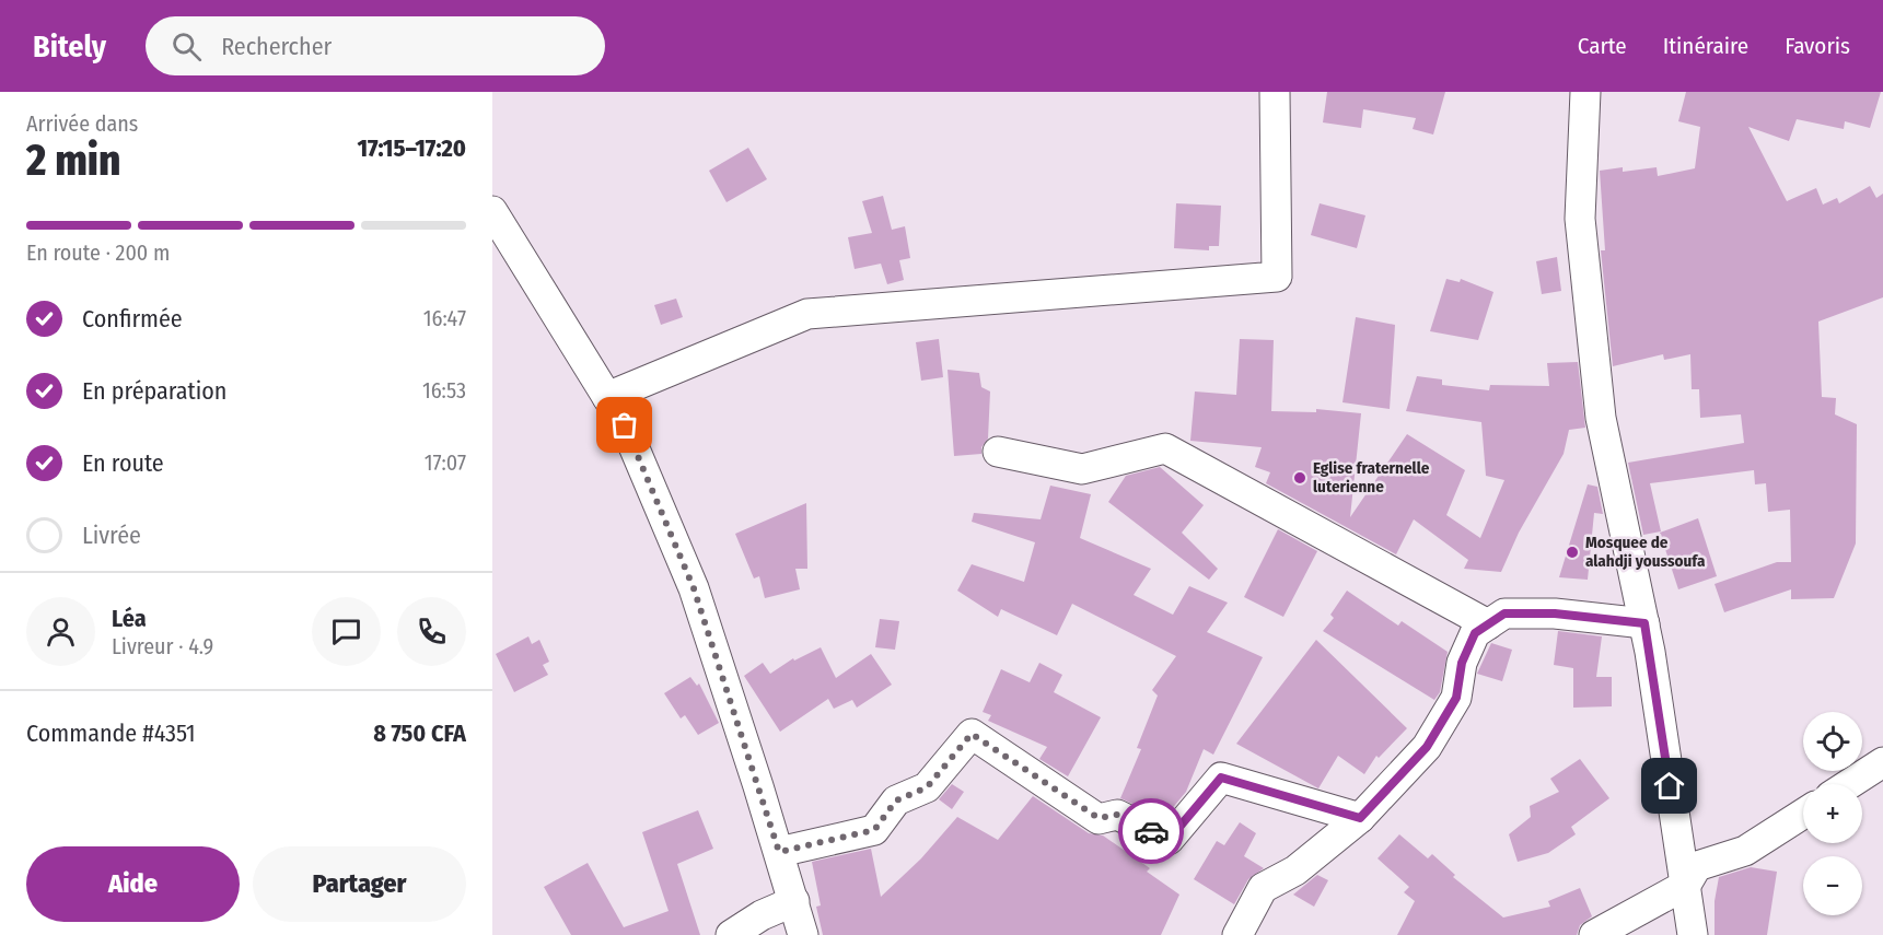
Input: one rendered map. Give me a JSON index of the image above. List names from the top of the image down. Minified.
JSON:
{"places":["Eglise fraternelle luterienne","Mosquee de alahdji youssoufa"],"page":{"header":"Bitely","search":"Rechercher","nav":["Carte","Itinéraire","Favoris"],"heading":["2 min","Arrivée dans","17:15–17:20"],"panel":["Léa","Livreur · 4.9","Commande #4351","8 750 CFA"],"bar":"En route · 200 m","list":[["Confirmée","16:47"],["En préparation","16:53"],["En route","17:07"],"Livrée"],"map_buttons":["+","−"],"buttons":["Aide","Partager"]}}
